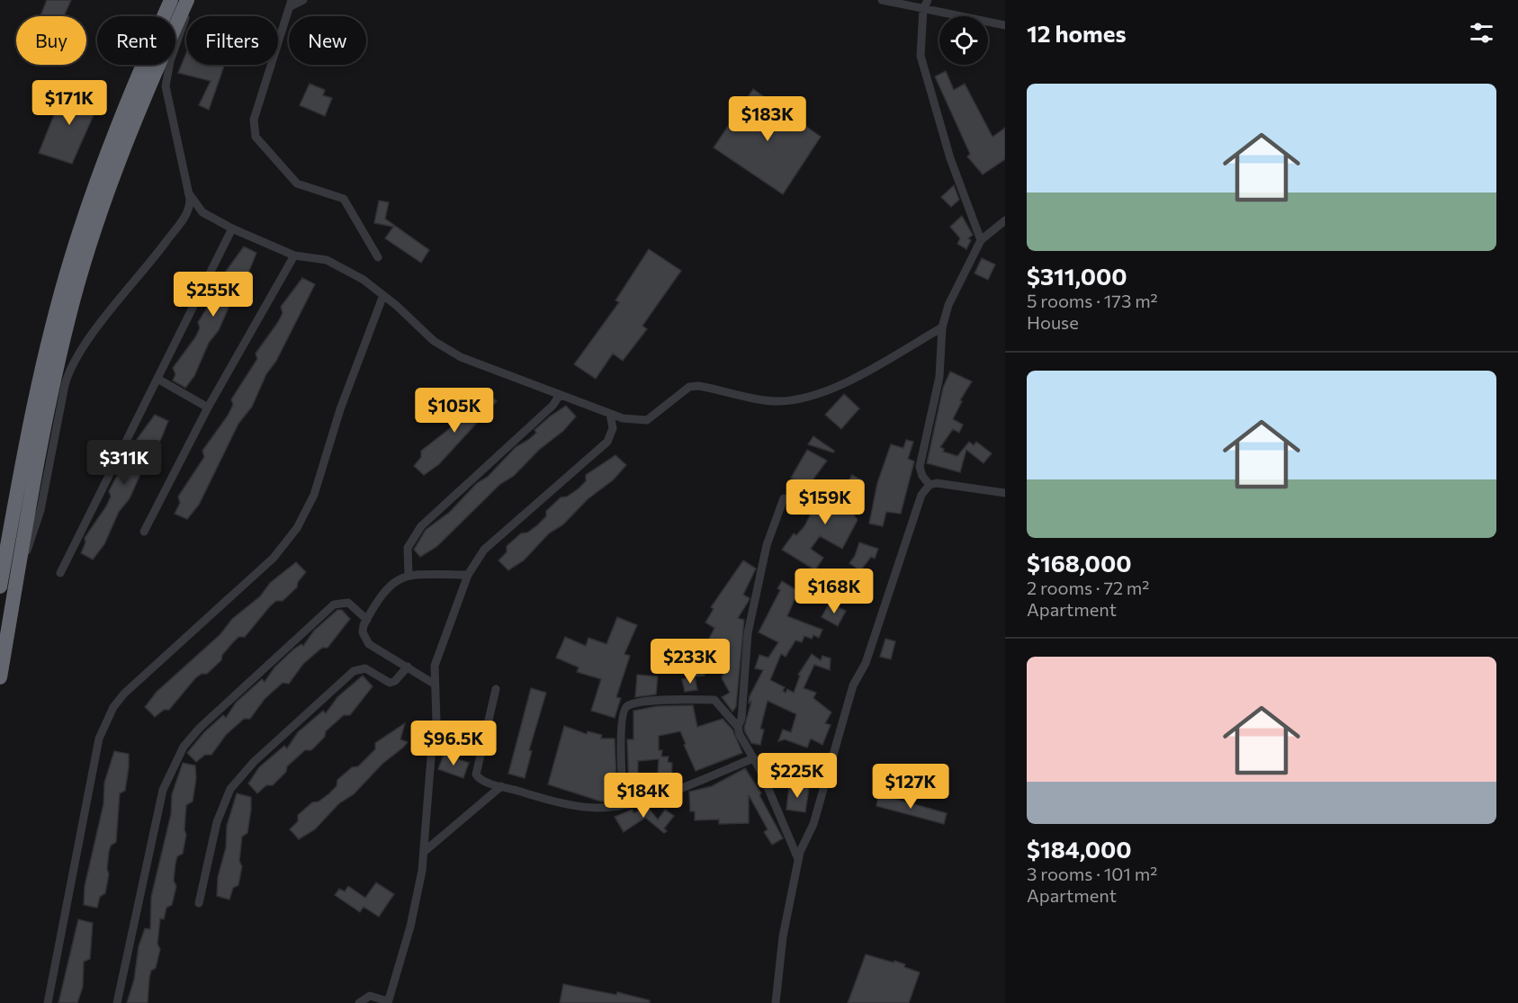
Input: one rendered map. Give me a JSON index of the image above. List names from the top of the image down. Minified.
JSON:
{"page":{"heading":"12 homes","chip":["Buy","Rent","Filters","New"],"list":[{"name":"$311,000","note":"5 rooms · 173 m² · House"},{"name":"$168,000","note":"2 rooms · 72 m² · Apartment"},{"name":"$184,000","note":"3 rooms · 101 m² · Apartment"}],"price":["$171K","$183K","$255K","$105K","$311K","$159K","$168K","$233K","$96.5K","$225K","$127K","$184K"]}}
